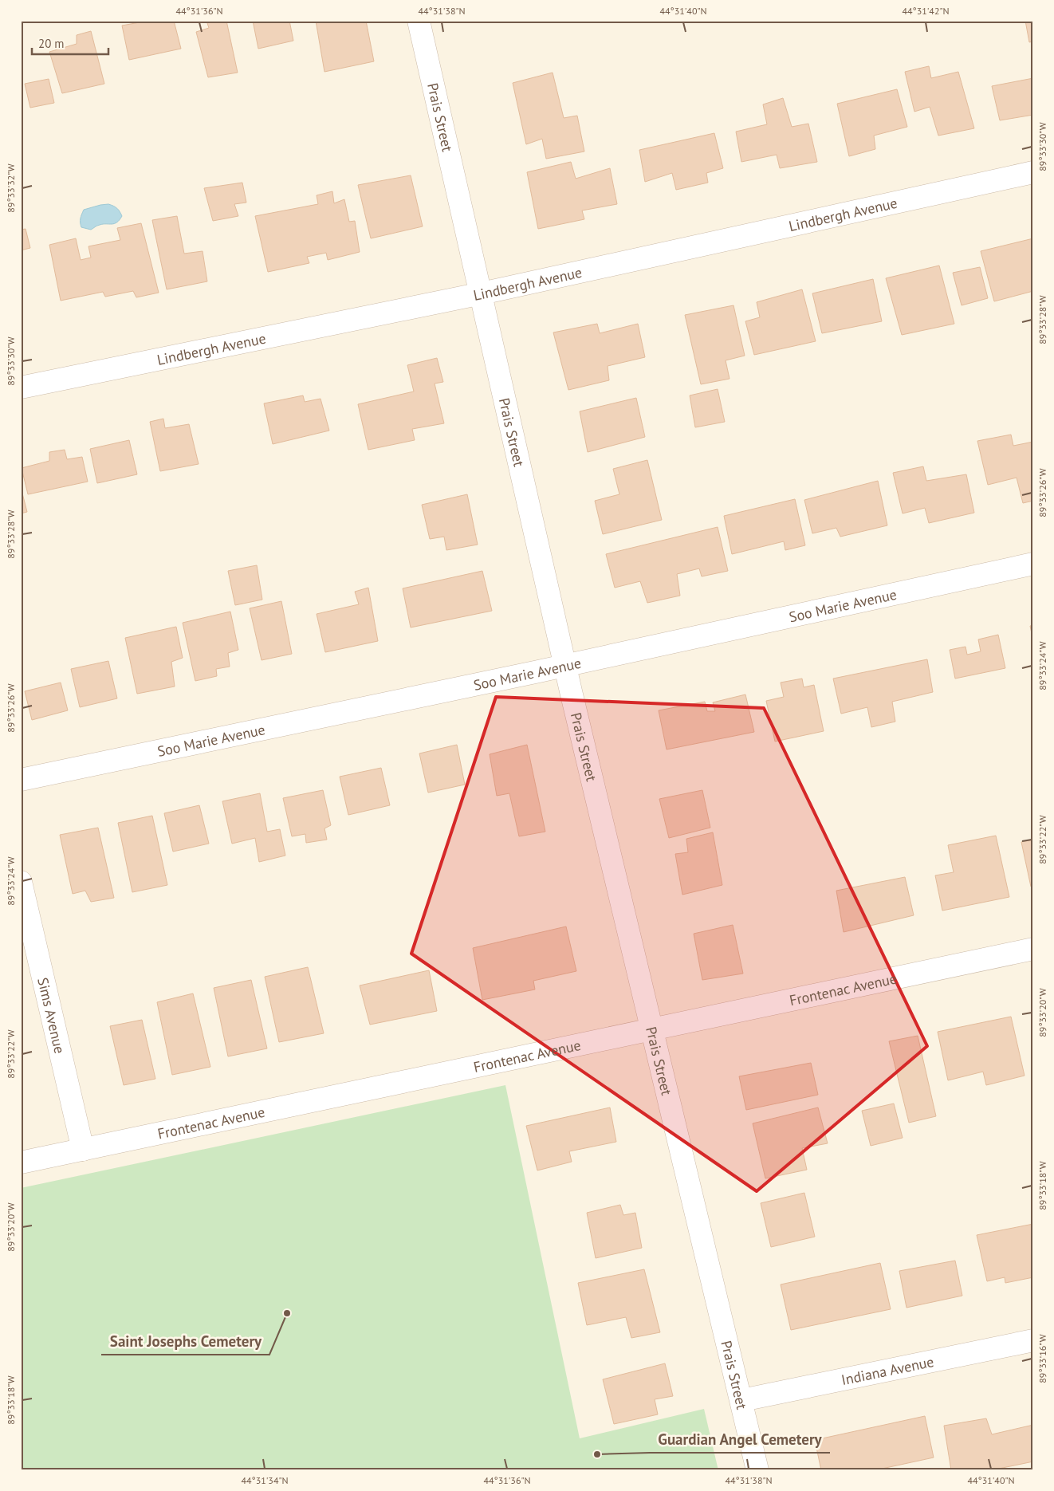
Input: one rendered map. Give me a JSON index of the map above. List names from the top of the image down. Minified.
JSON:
{"streets":{"street":["Prais Street","Lindbergh Avenue","Soo Marie Avenue","Frontenac Avenue","Sims Avenue","Indiana Avenue"]},"crossings":[["Prais Street","Lindbergh Avenue"],["Prais Street","Soo Marie Avenue"],["Prais Street","Frontenac Avenue"],["Prais Street","Indiana Avenue"],["Frontenac Avenue","Sims Avenue"]],"places":["Saint Josephs Cemetery","Guardian Angel Cemetery"],"scale_bar":"20 m","coordinates":["44°31'36\"N","44°31'38\"N","44°31'40\"N","44°31'42\"N","89°33'30\"W","89°33'32\"W","89°33'28\"W","89°33'26\"W","89°33'24\"W","89°33'22\"W","89°33'20\"W","89°33'18\"W","89°33'16\"W","44°31'34\"N"]}
